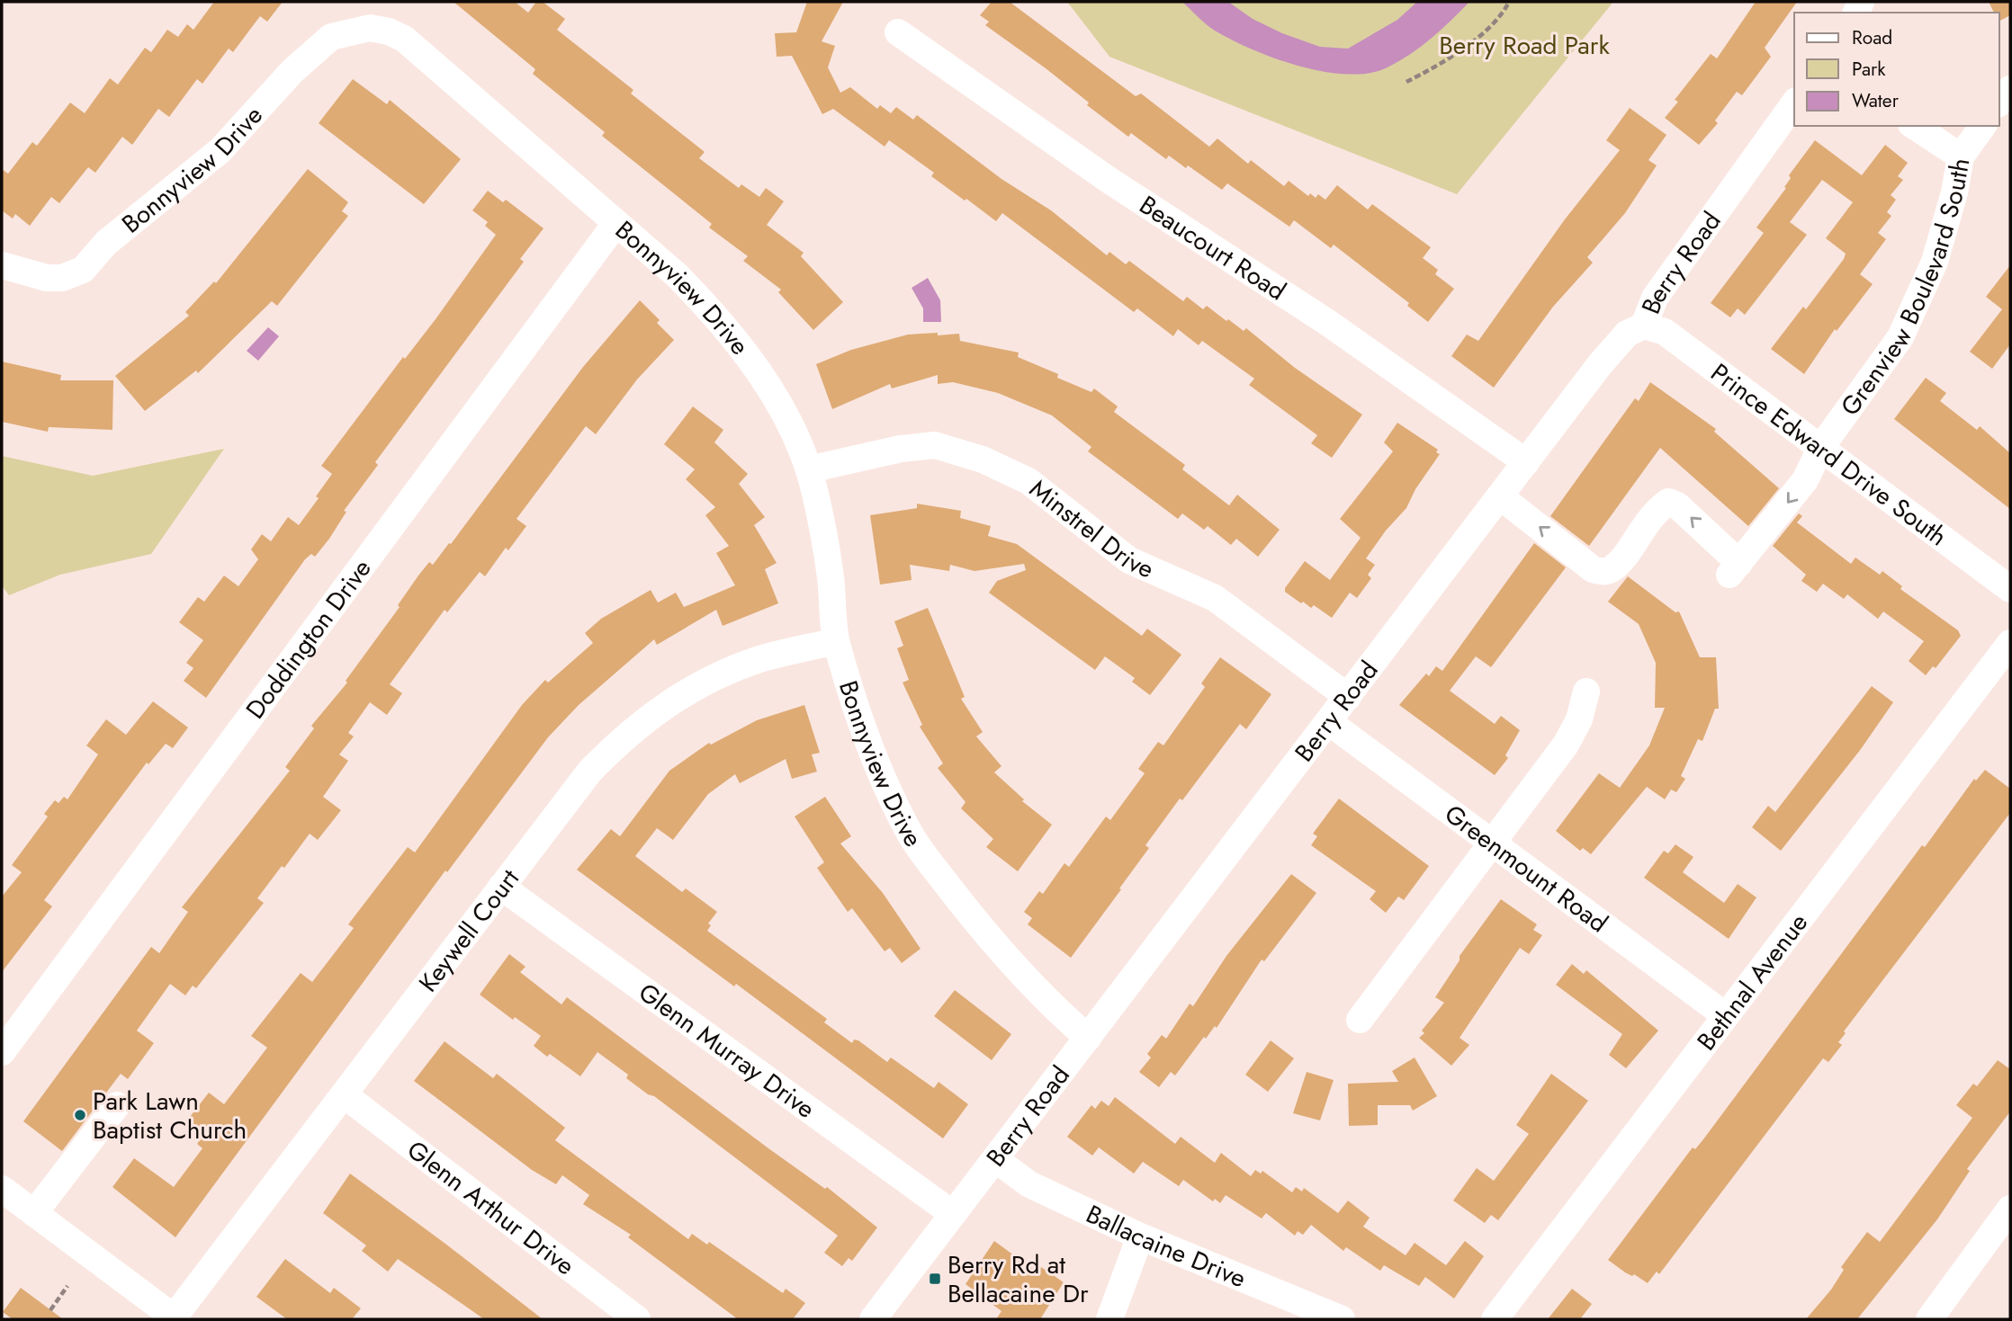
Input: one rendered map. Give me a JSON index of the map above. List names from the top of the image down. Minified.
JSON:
{"streets":{"street":["Bonnyview Drive","Beaucourt Road","Berry Road","Grenview Boulevard South","Prince Edward Drive South","Minstrel Drive","Doddington Drive","Greenmount Road","Keywell Court","Bethnal Avenue","Glenn Murray Drive","Glenn Arthur Drive","Ballacaine Drive"]},"crossings":[["Bonnyview Drive","Berry Road"],["Bonnyview Drive","Minstrel Drive"],["Bonnyview Drive","Doddington Drive"],["Bonnyview Drive","Keywell Court"],["Beaucourt Road","Berry Road"],["Berry Road","Grenview Boulevard South"],["Berry Road","Prince Edward Drive South"],["Berry Road","Minstrel Drive"],["Berry Road","Greenmount Road"],["Berry Road","Glenn Murray Drive"],["Berry Road","Ballacaine Drive"],["Grenview Boulevard South","Prince Edward Drive South"],["Greenmount Road","Bethnal Avenue"],["Keywell Court","Glenn Murray Drive"],["Keywell Court","Glenn Arthur Drive"]],"parks":["Berry Road Park"],"places":{"other":["Park Lawn Baptist Church"],"transit":["Berry Rd at Bellacaine Dr"]},"legend":["Road","Park","Water"]}
